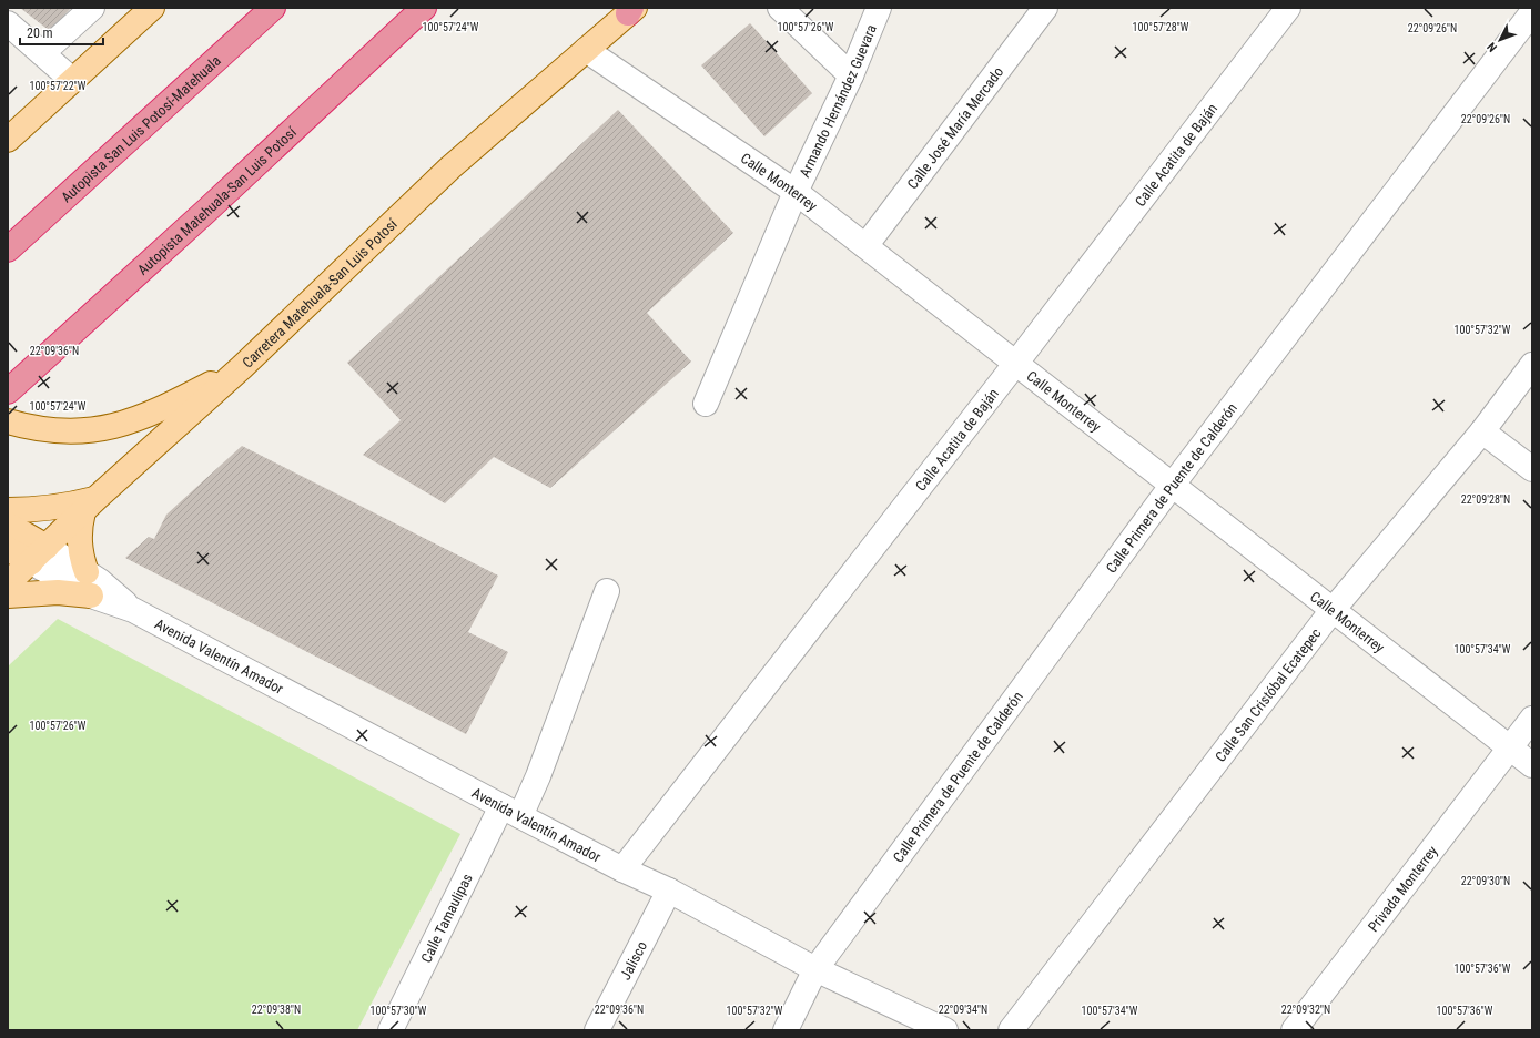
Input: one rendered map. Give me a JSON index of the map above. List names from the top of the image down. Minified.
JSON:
{"streets":{"highway":["Autopista San Luis Potosí-Matehuala","Autopista Matehuala-San Luis Potosí"],"main road":["Carretera Matehuala-San Luis Potosí","Avenida Valentín Amador"],"street":["Armando Hernández Guevara","Calle José María Mercado","Calle Acatita de Baján","Calle Monterrey","Calle Primera de Puente de Calderón","Calle San Cristóbal Ecatepec","Privada Monterrey","Calle Tamaulipas","Jalisco"]},"crossings":[["Armando Hernández Guevara","Calle Monterrey"],["Calle José María Mercado","Calle Monterrey"],["Calle Acatita de Baján","Calle Monterrey"],["Calle Acatita de Baján","Avenida Valentín Amador"],["Calle Monterrey","Carretera Matehuala-San Luis Potosí"],["Calle Monterrey","Calle Primera de Puente de Calderón"],["Calle Monterrey","Calle San Cristóbal Ecatepec"],["Calle Monterrey","Privada Monterrey"],["Carretera Matehuala-San Luis Potosí","Avenida Valentín Amador"],["Calle Primera de Puente de Calderón","Avenida Valentín Amador"],["Avenida Valentín Amador","Calle Tamaulipas"],["Avenida Valentín Amador","Jalisco"]],"scale_bar":"20 m","north":"bottom left","coordinates":["100°57'24\"W","100°57'28\"W","100°57'26\"W","22°09'26\"N","100°57'22\"W","100°57'32\"W","22°09'36\"N","22°09'28\"N","100°57'34\"W","22°09'30\"N","100°57'36\"W","22°09'38\"N","22°09'34\"N","22°09'32\"N","100°57'30\"W"]}
